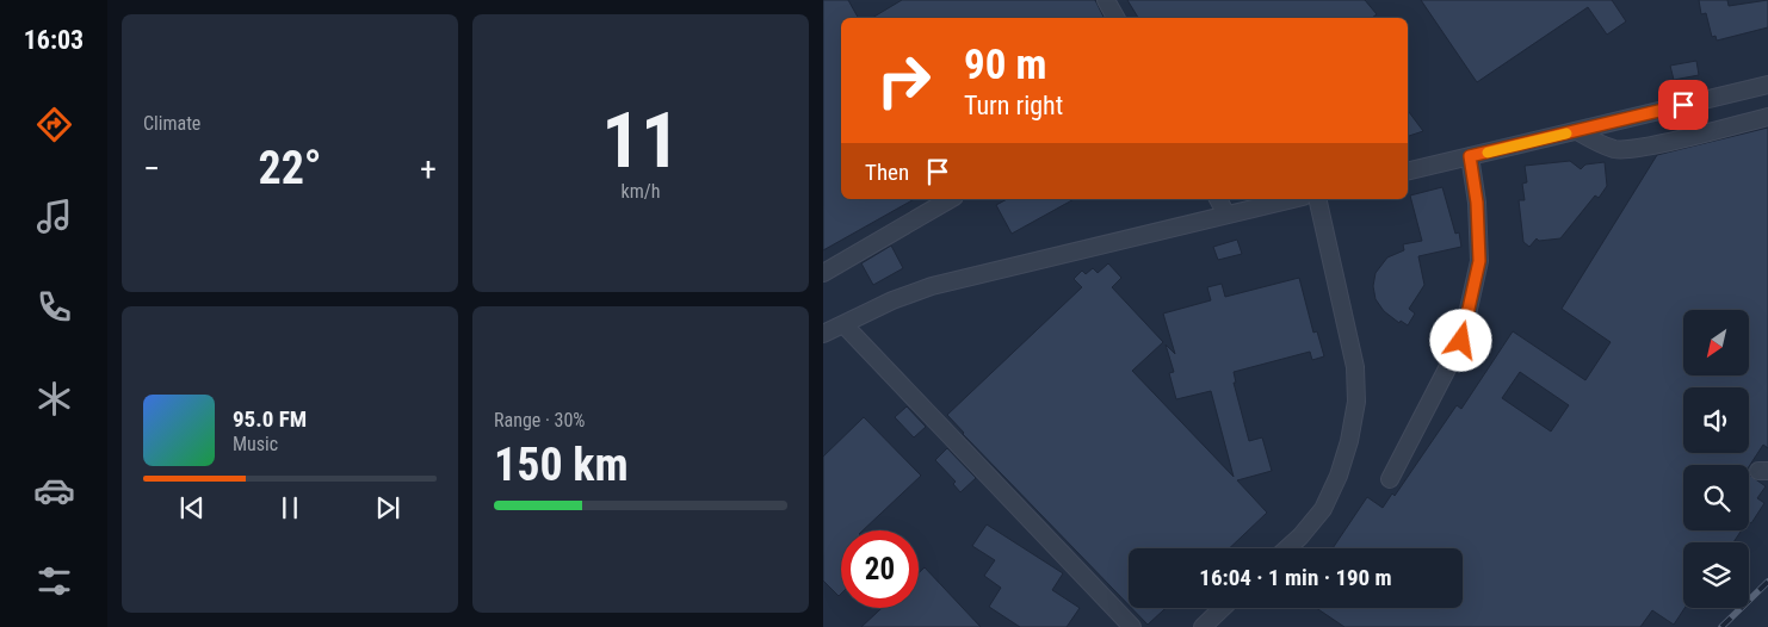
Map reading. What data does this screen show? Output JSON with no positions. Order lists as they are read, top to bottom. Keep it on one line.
{"north":"bottom left","page":{"tabs":"16:03","tile":["Climate",["11","km/h"],["Range · 30%","150 km"]],"turn":["90 m","Turn right"],"then":"Then","heat":["−","22°","+"],"song":["95.0 FM","Music"],"limit":"20","trip":"16:04 · 1 min · 190 m"}}
